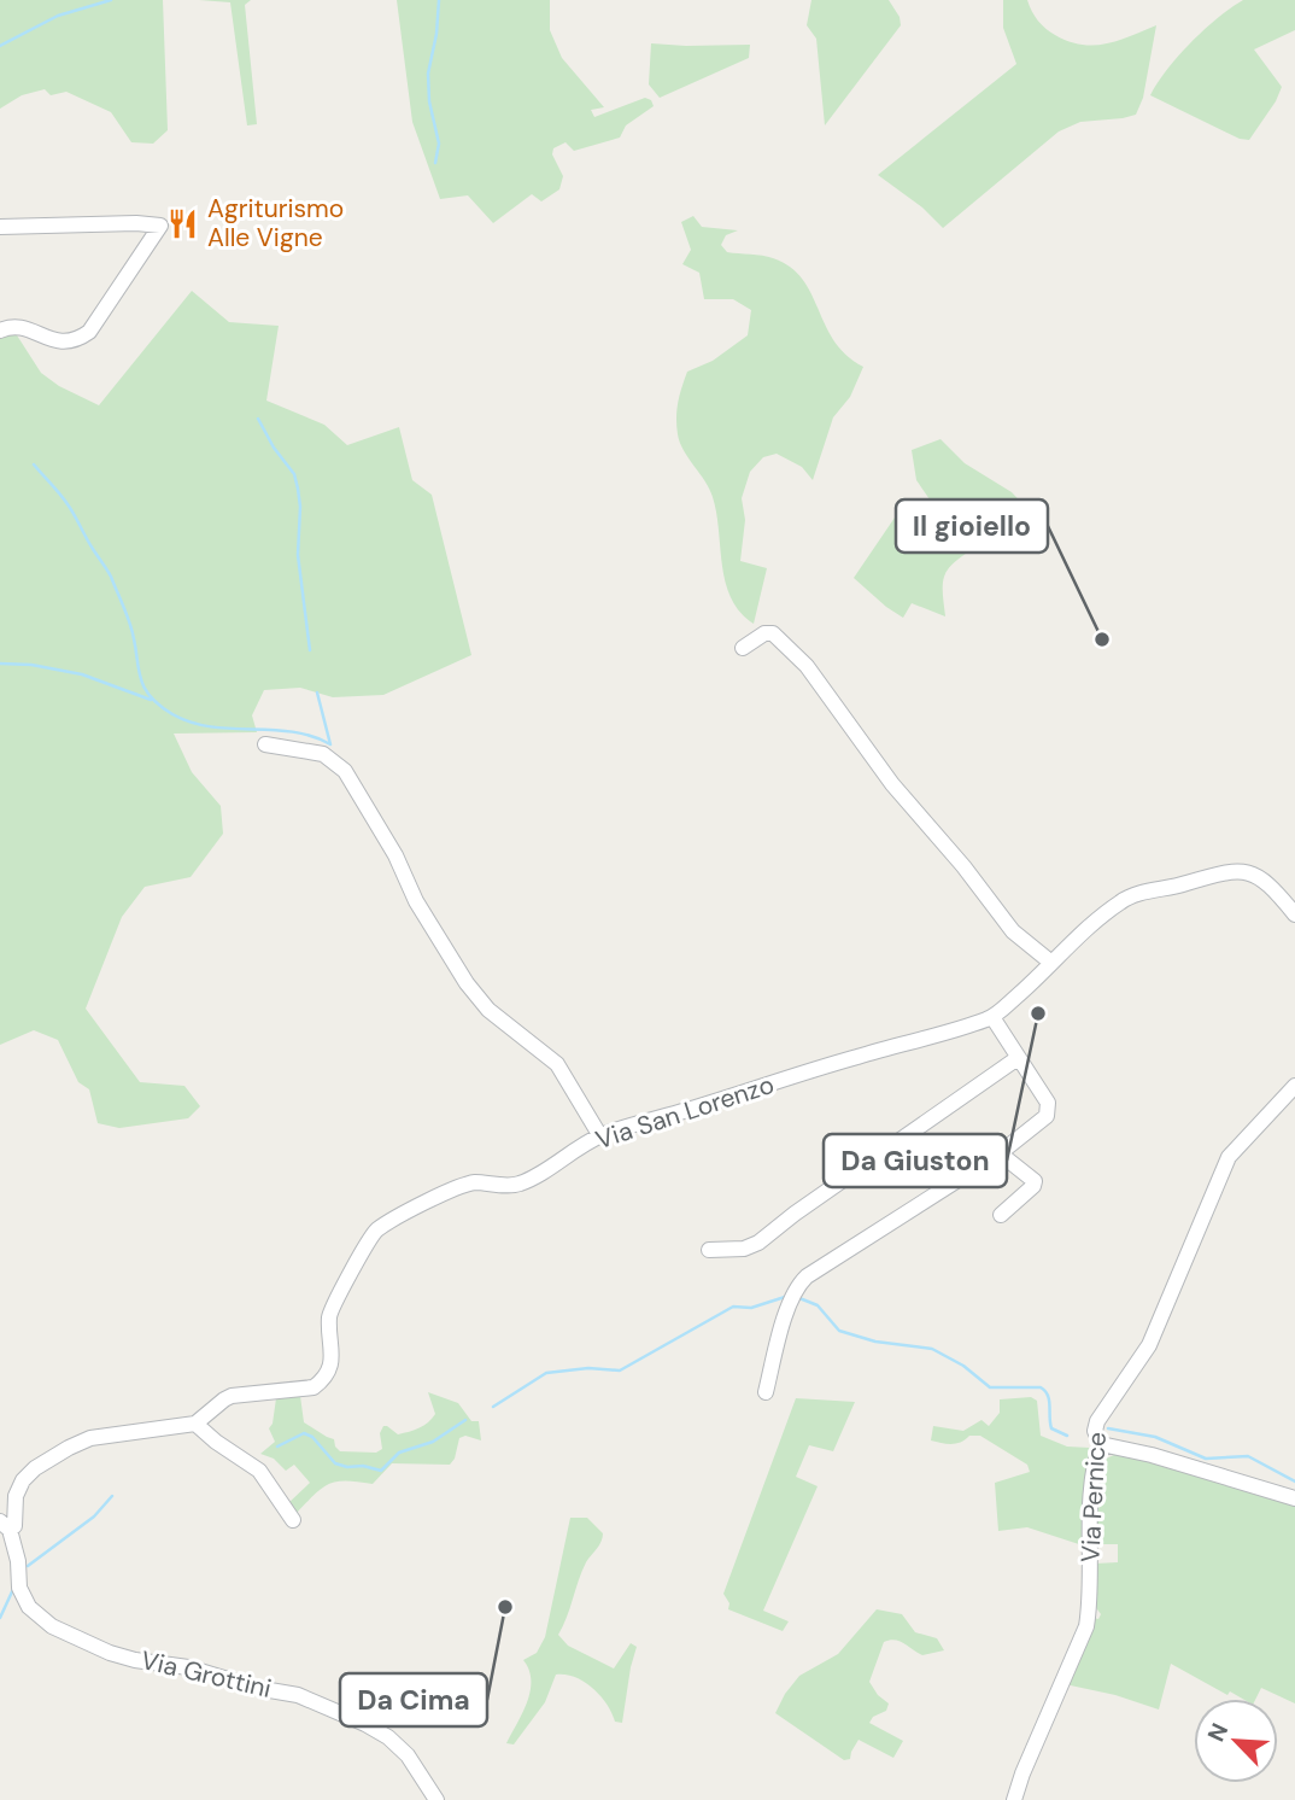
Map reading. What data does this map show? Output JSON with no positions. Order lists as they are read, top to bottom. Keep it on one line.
{"streets":{"street":["Via San Lorenzo","Via Pernice","Via Grottini"]},"crossings":[["Via San Lorenzo","Via Grottini"]],"places":{"restaurant":["Agriturismo Alle Vigne"],"other":["Il gioiello","Da Giuston","Da Cima"]},"north":"top left"}
